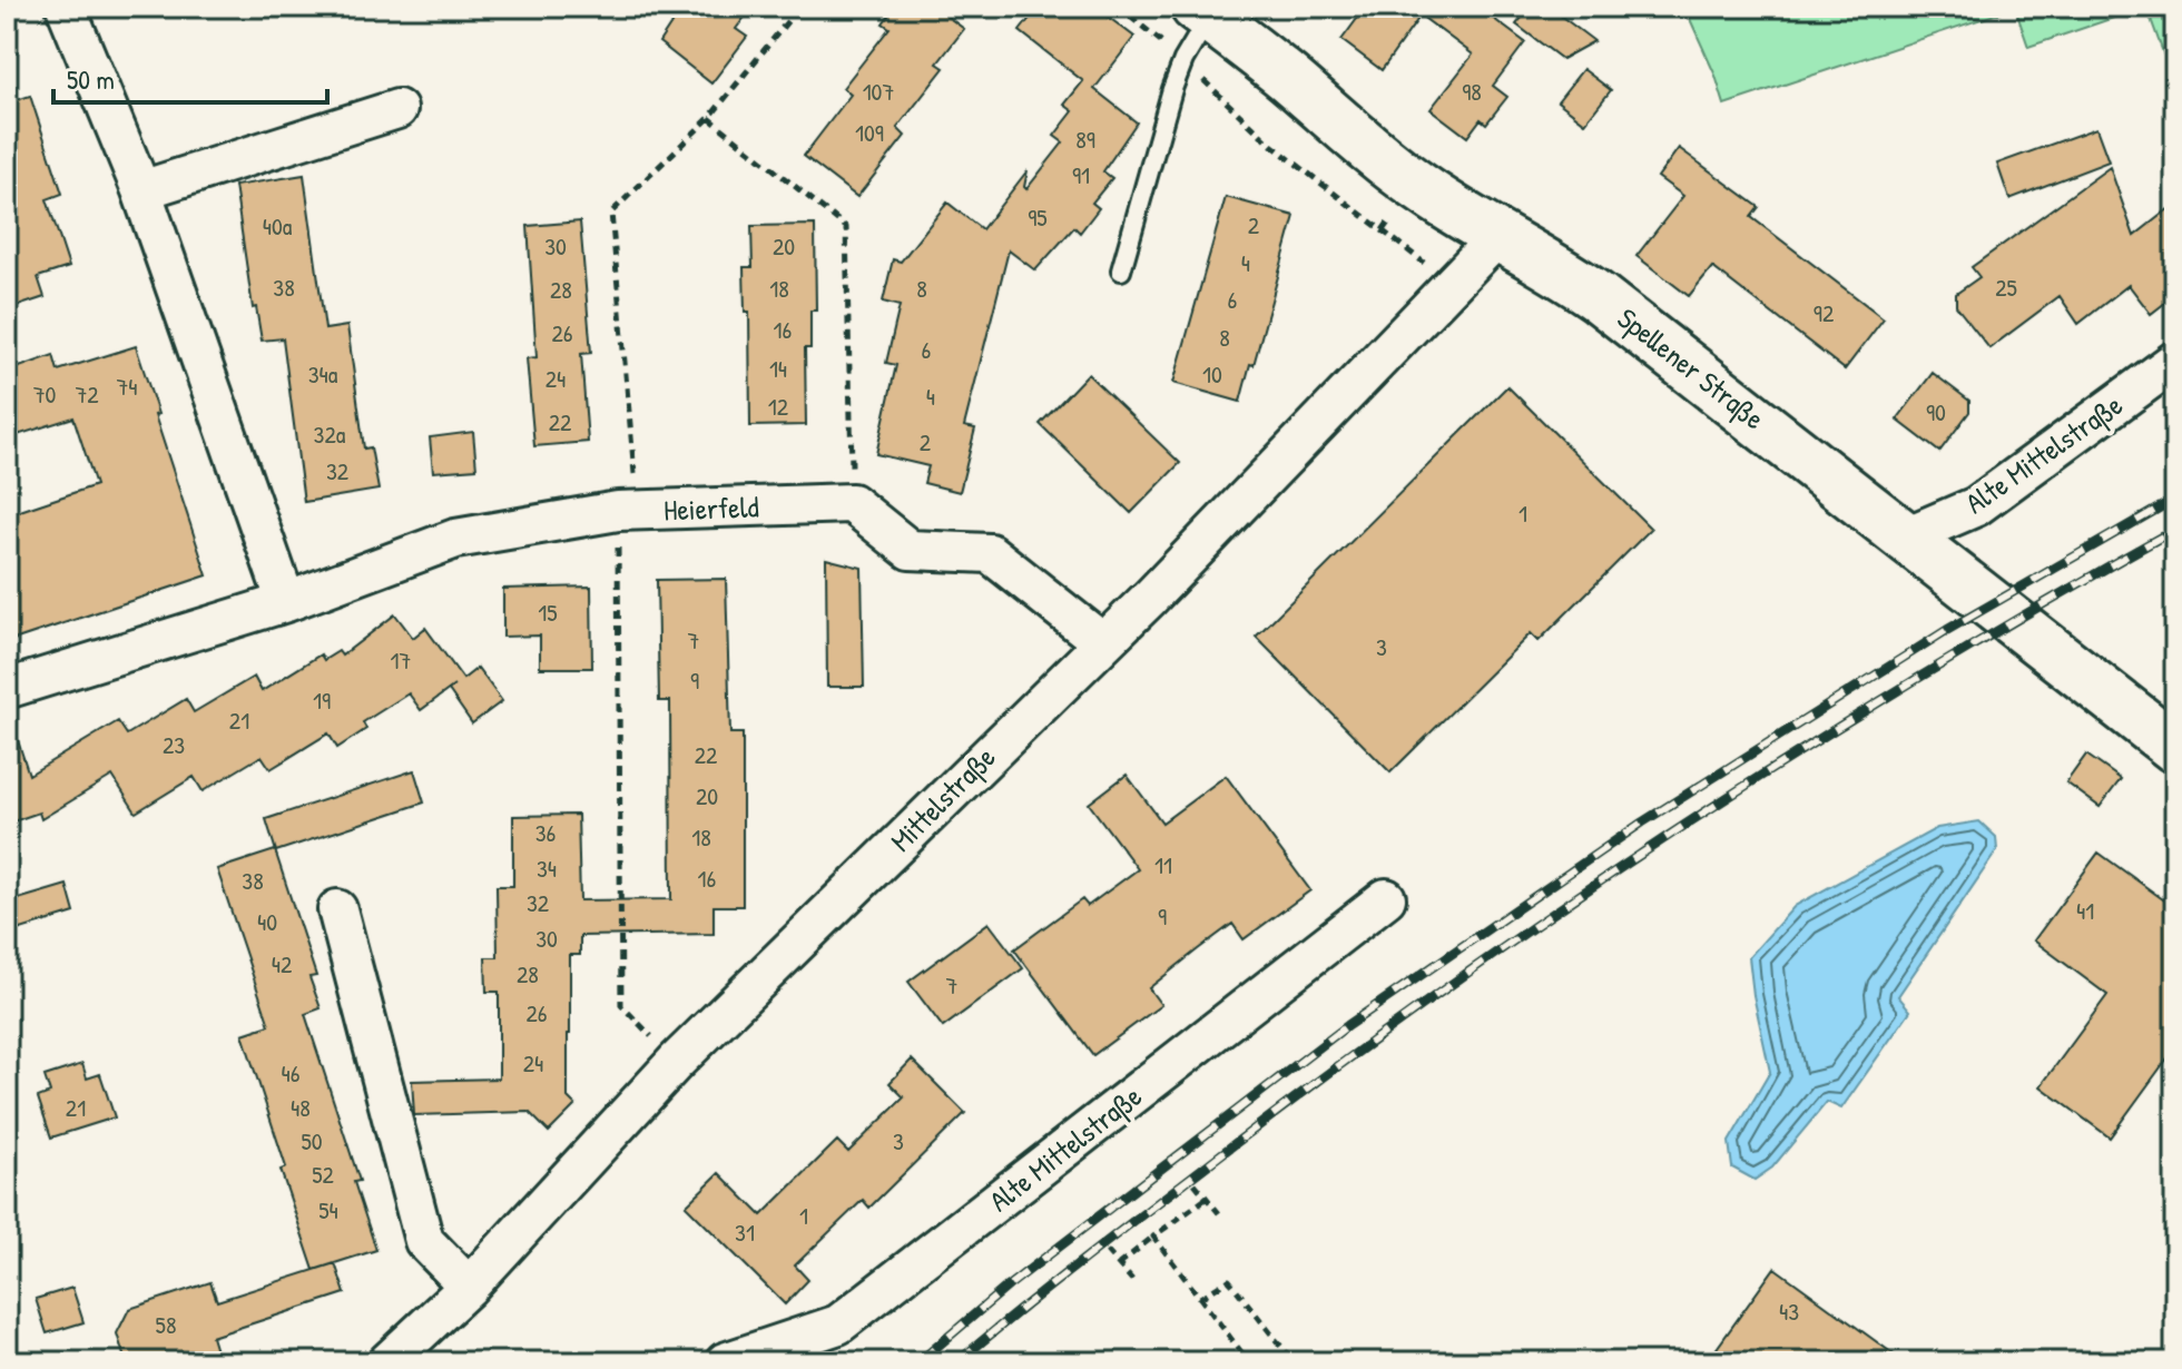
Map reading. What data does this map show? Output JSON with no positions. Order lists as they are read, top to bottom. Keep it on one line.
{"streets":{"street":["Spellener Straße","Alte Mittelstraße","Heierfeld","Mittelstraße"]},"crossings":[["Spellener Straße","Alte Mittelstraße"],["Spellener Straße","Mittelstraße"]],"house_numbers":["107","98","109","89","91","95","2","40a","30","20","4","38","25","18","8","28","6","92","16","26","8","6","14","34a","10","24","74","70","72","4","12","90","22","32a","2","32","1","15","7","3","17","9","19","21","23","22","20","36","18","11","34","16","38","32","41","9","40","30","42","28","7","26","24","46","21","48","50","3","52","54","1","31","43","58"],"scale_bar":"50 m"}
